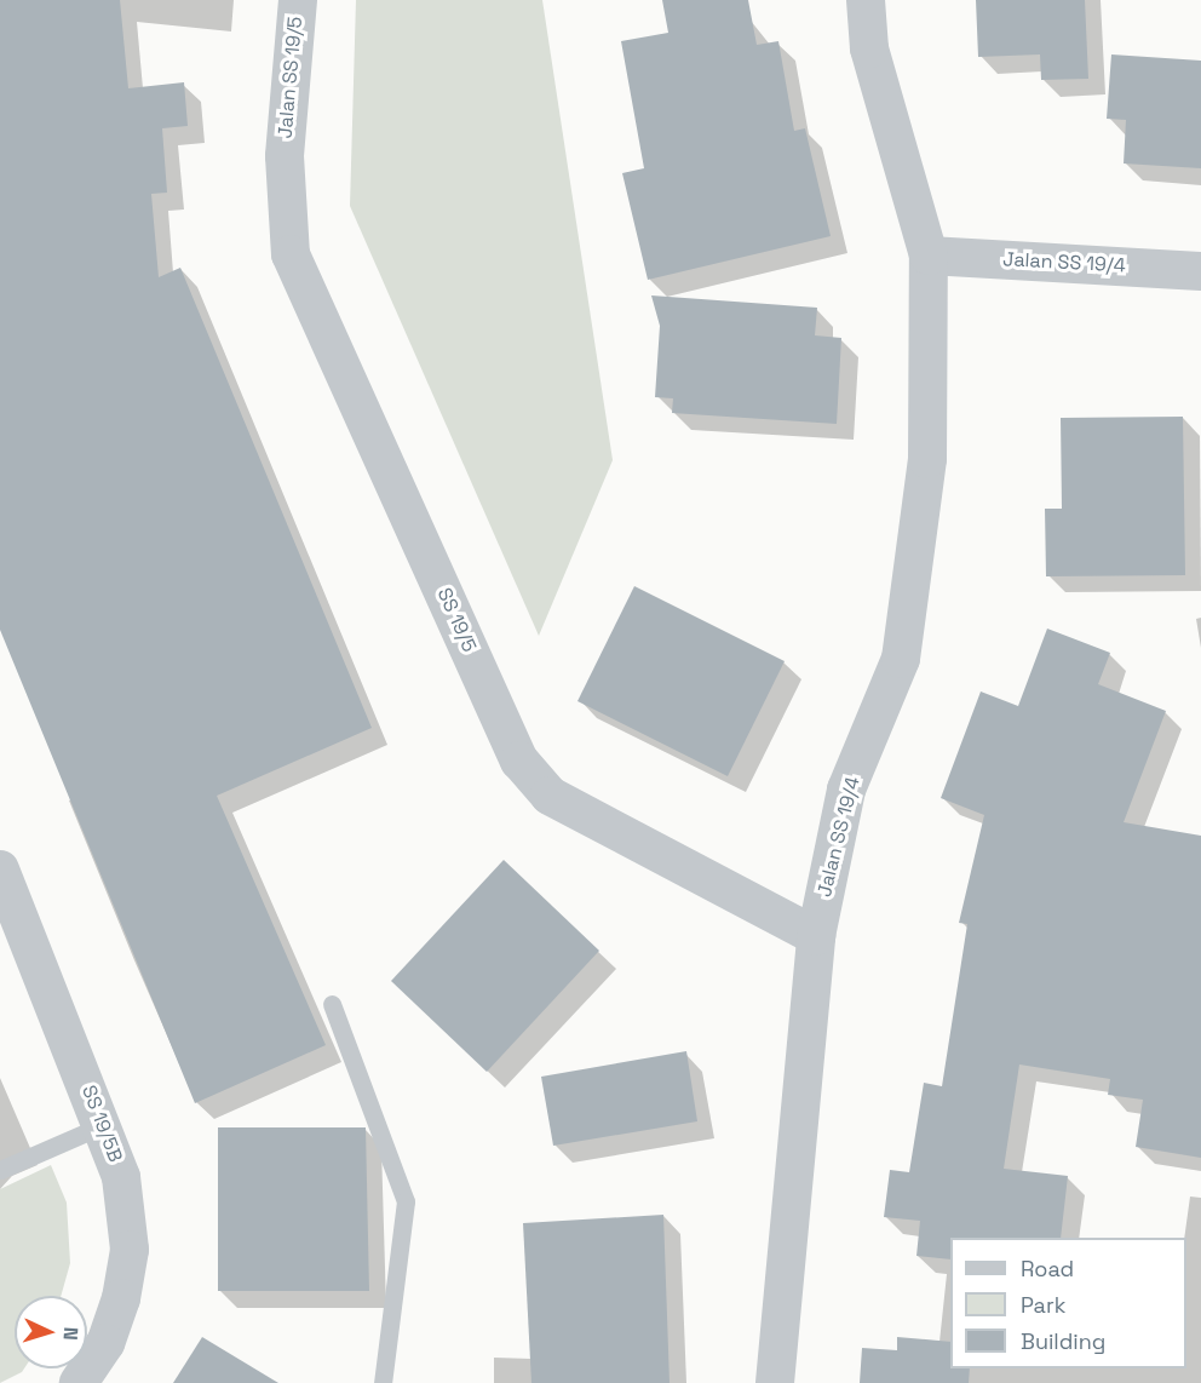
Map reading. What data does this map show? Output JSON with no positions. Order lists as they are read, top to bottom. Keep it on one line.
{"streets":{"street":["Jalan SS 19/5","Jalan SS 19/4","SS 19/5","SS 19/5B"]},"crossings":[["Jalan SS 19/5","SS 19/5"],["Jalan SS 19/4","SS 19/5"]],"legend":["Road","Park","Building"],"north":"right"}
